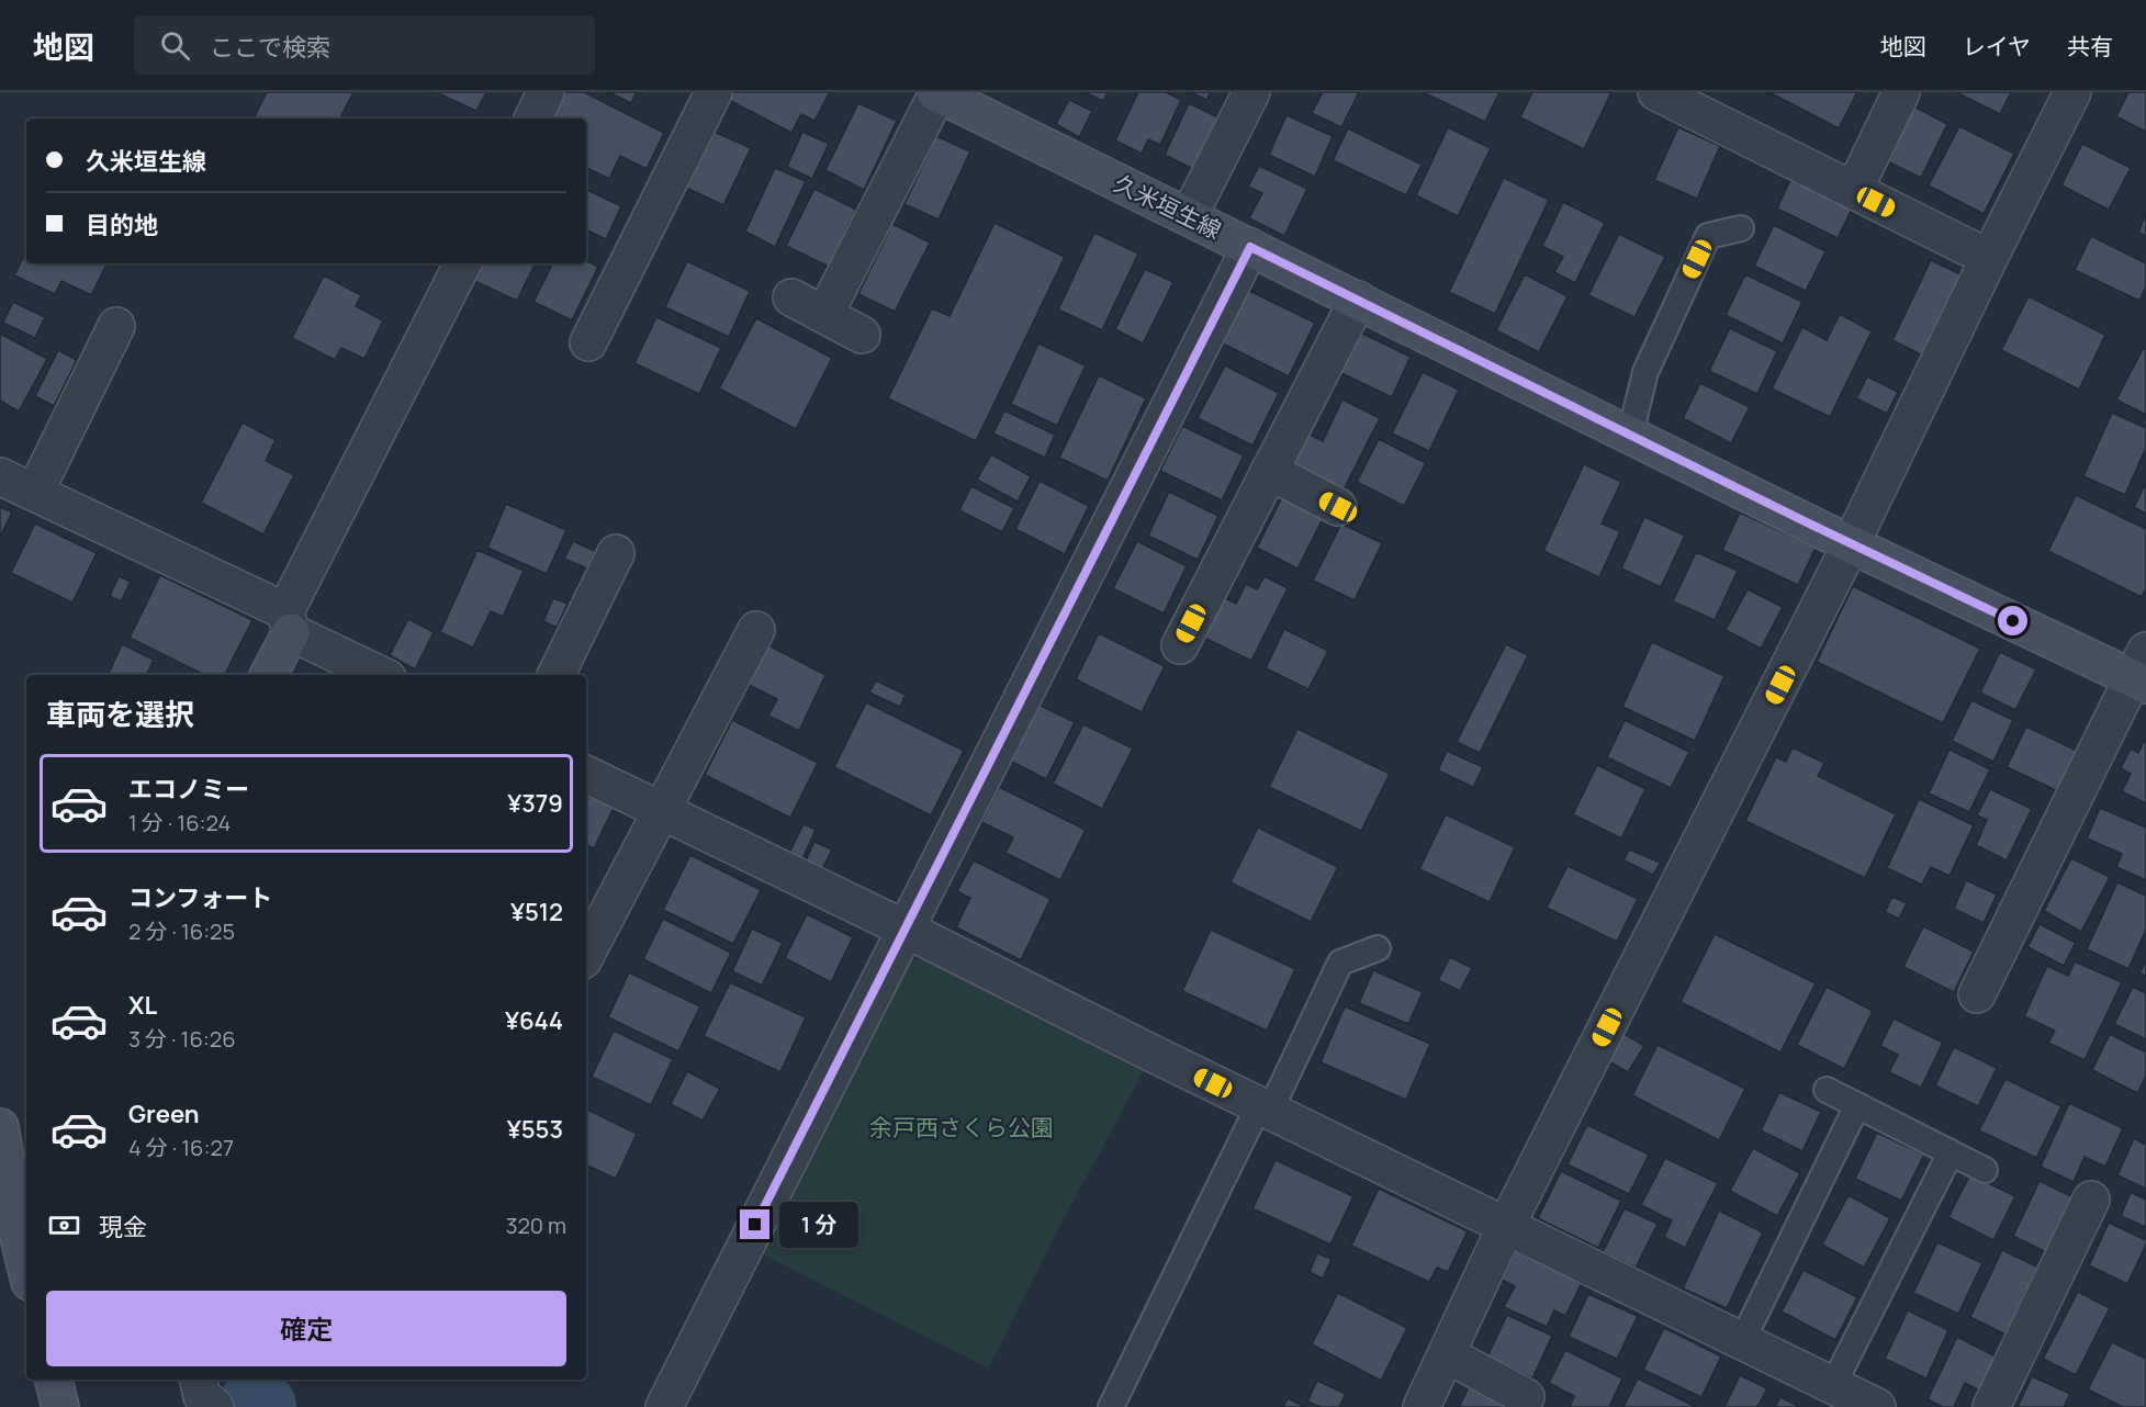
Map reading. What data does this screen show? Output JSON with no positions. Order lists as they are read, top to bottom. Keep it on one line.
{"streets":{"main road":["久米垣生線"]},"parks":["余戸西さくら公園"],"page":{"header":"地図","search":"ここで検索","nav":["地図","レイヤ","共有"],"banner":["久米垣生線","目的地"],"heading":"車両を選択","list":[{"name":"エコノミー","note":"1 分 · 16:24","value":"¥379"},{"name":"コンフォート","note":"2 分 · 16:25","value":"¥512"},{"name":"XL","note":"3 分 · 16:26","value":"¥644"},{"name":"Green","note":"4 分 · 16:27","value":"¥553"}],"pay":["現金","320 m"],"bubble":"1 分","buttons":"確定"}}
